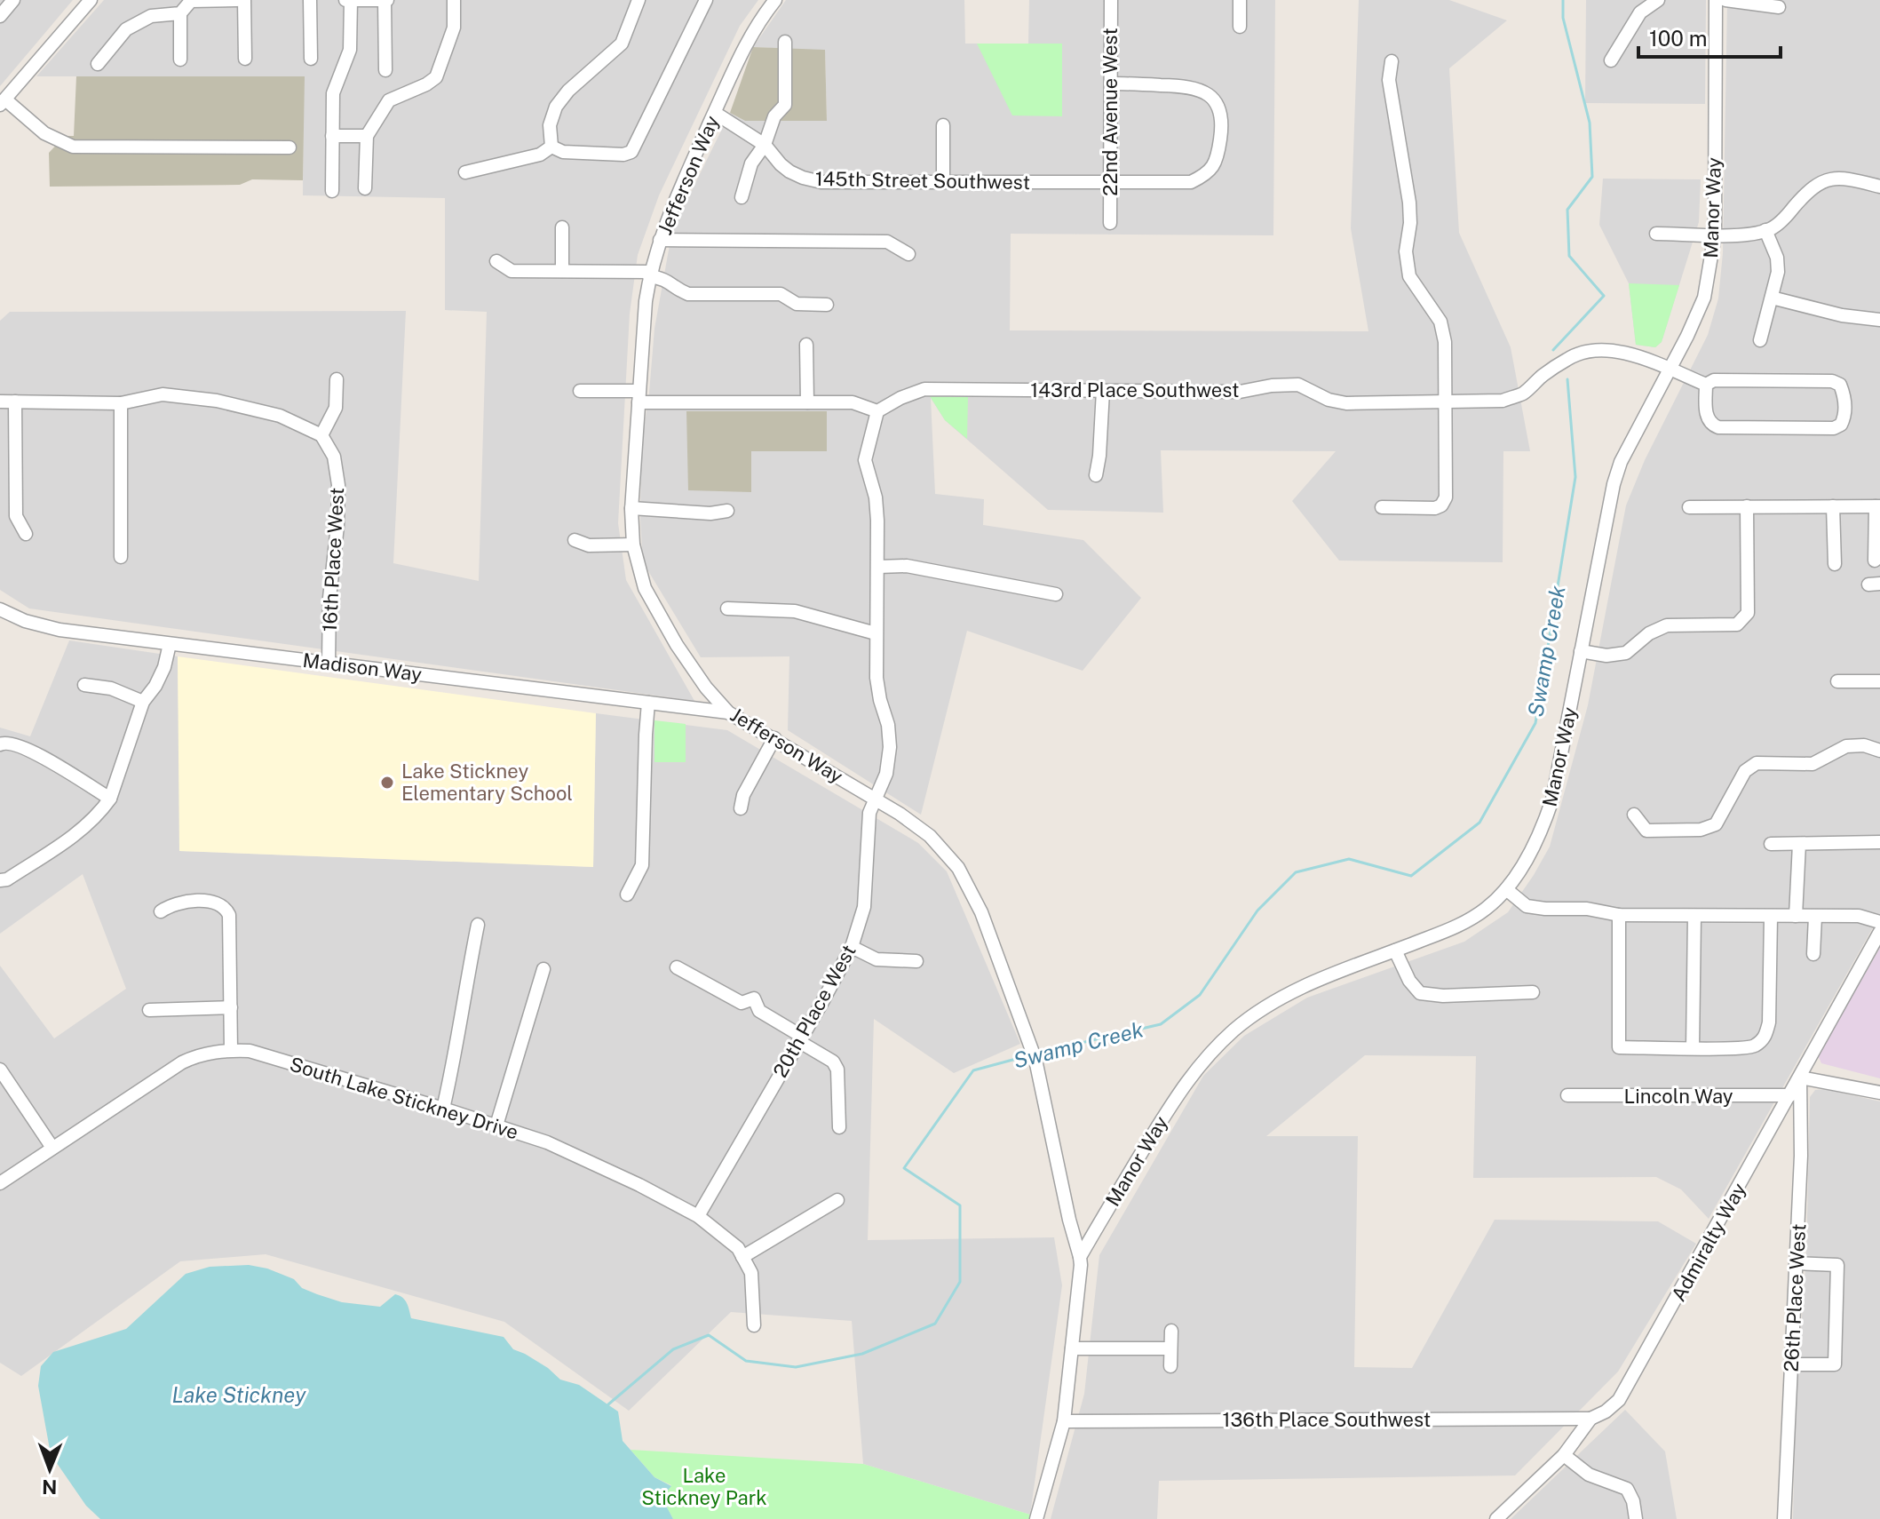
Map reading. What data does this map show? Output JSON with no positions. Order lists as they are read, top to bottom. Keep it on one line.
{"streets":{"street":["22nd Avenue West","Jefferson Way","145th Street Southwest","Manor Way","143rd Place Southwest","16th Place West","Madison Way","20th Place West","Lincoln Way","South Lake Stickney Drive","Admiralty Way","26th Place West","136th Place Southwest"]},"crossings":[["22nd Avenue West","145th Street Southwest"],["Jefferson Way","145th Street Southwest"],["Jefferson Way","Manor Way"],["Jefferson Way","Madison Way"],["Jefferson Way","20th Place West"],["Manor Way","143rd Place Southwest"],["Manor Way","136th Place Southwest"],["143rd Place Southwest","20th Place West"],["16th Place West","Madison Way"],["20th Place West","South Lake Stickney Drive"],["Lincoln Way","Admiralty Way"],["Admiralty Way","26th Place West"],["Admiralty Way","136th Place Southwest"]],"water":["Swamp Creek","Lake Stickney"],"parks":["Lake Stickney Park"],"places":["Lake Stickney Elementary School"],"scale_bar":"100 m","north":"bottom"}
